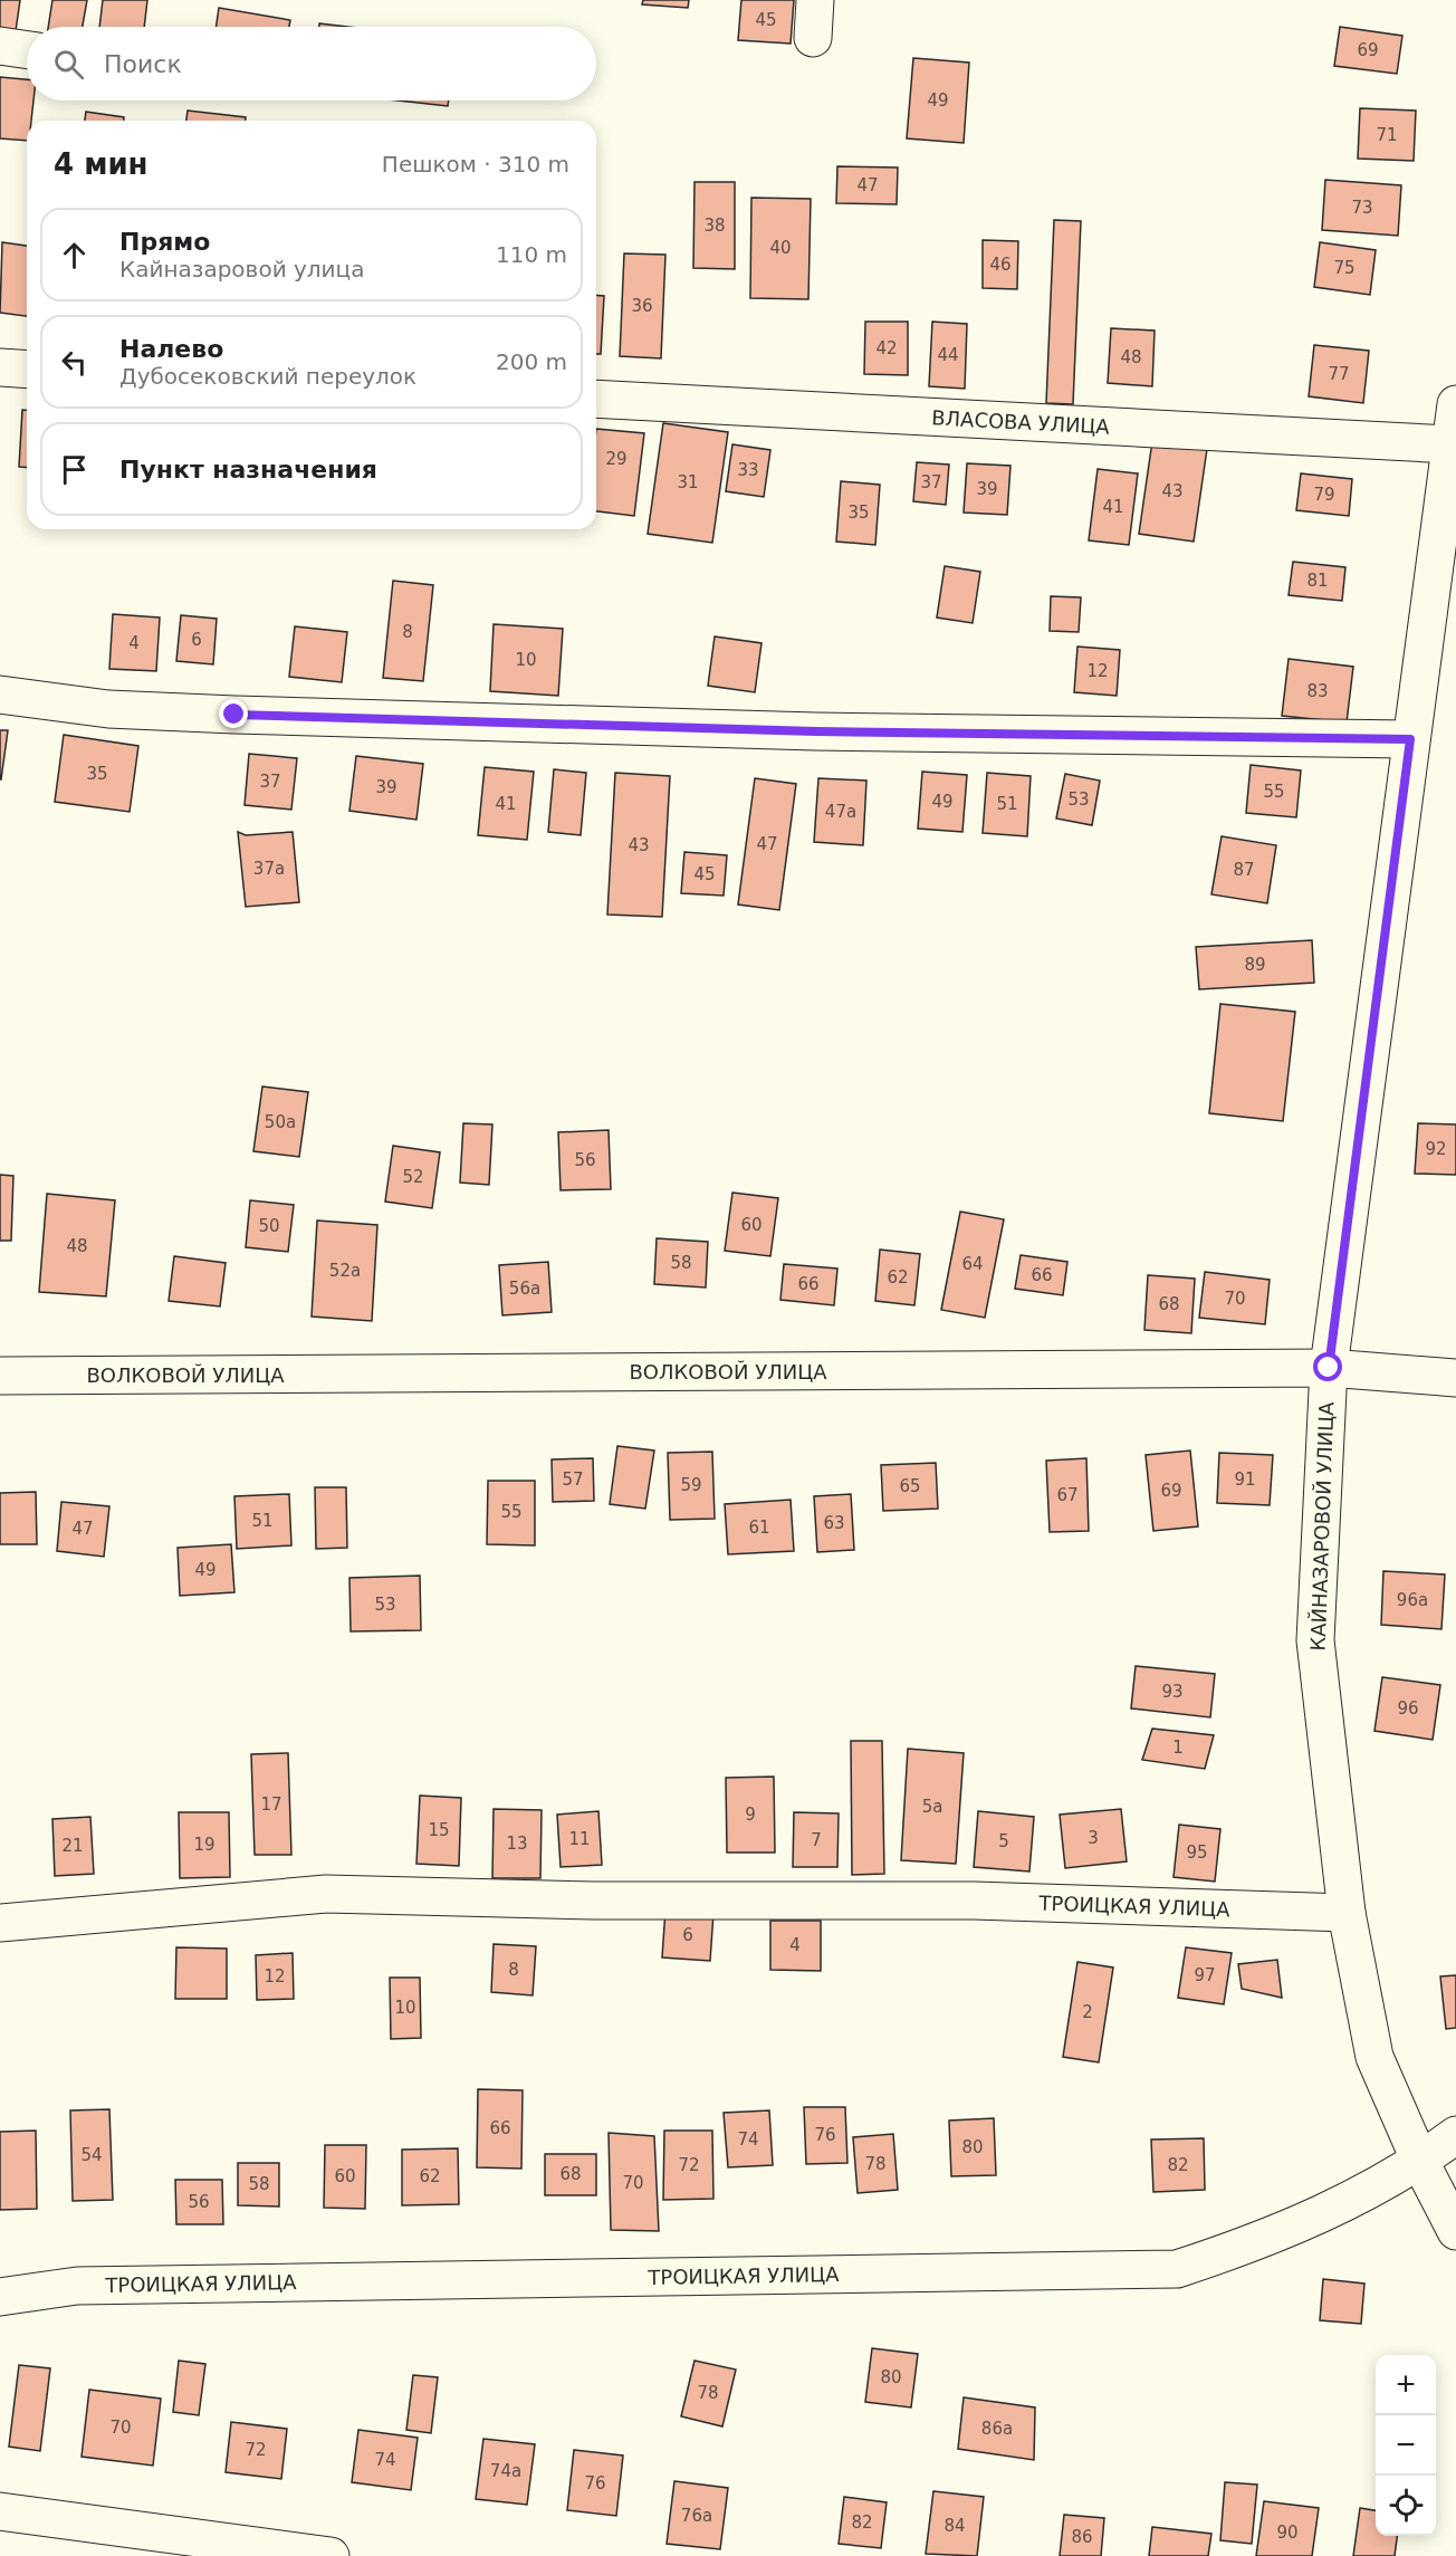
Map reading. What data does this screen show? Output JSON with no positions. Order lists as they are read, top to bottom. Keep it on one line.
{"streets":{"street":["ВЛАСОВА УЛИЦА","ВОЛКОВОЙ УЛИЦА","КАЙНАЗАРОВОЙ УЛИЦА","ТРОИЦКАЯ УЛИЦА"]},"crossings":[["ВЛАСОВА УЛИЦА","КАЙНАЗАРОВОЙ УЛИЦА"],["ВОЛКОВОЙ УЛИЦА","КАЙНАЗАРОВОЙ УЛИЦА"],["КАЙНАЗАРОВОЙ УЛИЦА","ТРОИЦКАЯ УЛИЦА"]],"house_numbers":["45","69","49","71","47","73","38","40","46","75","36","42","44","48","77","29","33","31","37","39","43","79","41","35","81","8","6","4","10","12","83","35","37","39","55","53","49","41","51","47а","47","43","37а","87","45","89","50а","92","56","52","60","50","48","58","64","52а","66","62","66","56а","70","68","57","91","59","65","69","67","55","51","63","61","47","49","96а","53","93","96","1","17","5а","9","15","3","11","7","5","13","19","21","95","6","4","8","97","12","10","2","66","76","74","80","54","78","72","82","68","60","62","70","58","56","80","78","70","86а","72","74","74а","76","76а","82","84","90","86"],"page":{"search":"Поиск","heading":["4 мин","Пешком · 310 m"],"list":[["Прямо","Кайназаровой улица","110 m"],["Налево","Дубосековский переулок","200 m"],"Пункт назначения"],"map_buttons":["+","−"]}}
